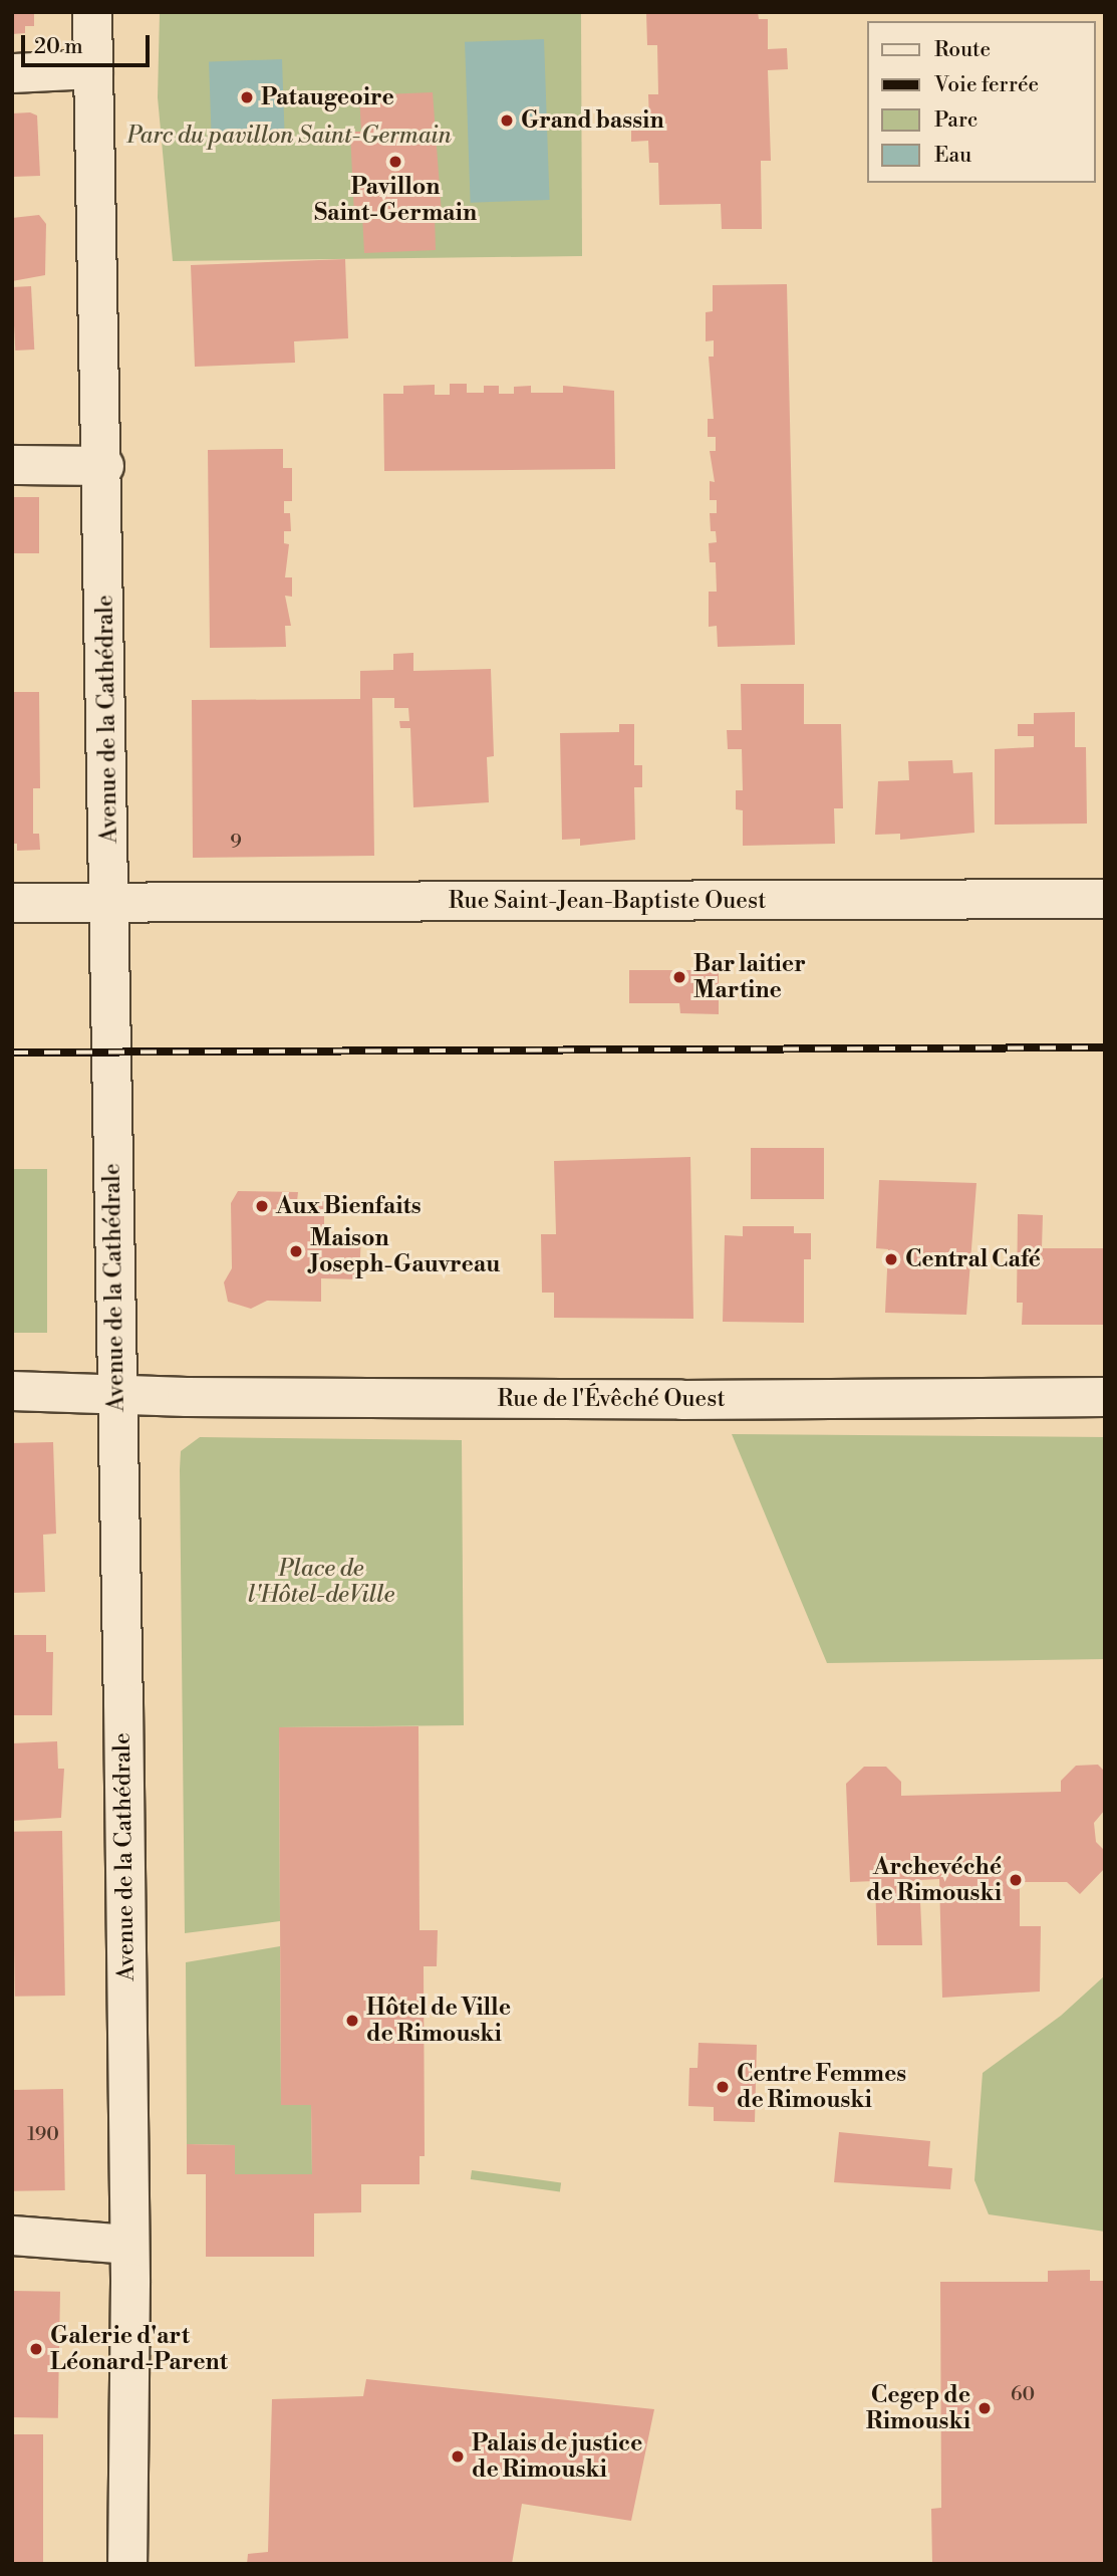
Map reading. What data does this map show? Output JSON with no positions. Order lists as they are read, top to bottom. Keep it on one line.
{"streets":{"street":["Avenue de la Cathédrale","Rue Saint-Jean-Baptiste Ouest","Rue de l'Évêché Ouest"]},"crossings":[["Avenue de la Cathédrale","Rue Saint-Jean-Baptiste Ouest"],["Avenue de la Cathédrale","Rue de l'Évêché Ouest"]],"parks":["Parc du pavillon Saint-Germain","Place de l'Hôtel-deVille"],"places":["Pataugeoire","Grand bassin","Pavillon Saint-Germain","Bar laitier Martine","Aux Bienfaits","Maison Joseph-Gauvreau","Central Café","Archevéché de Rimouski","Hôtel de Ville de Rimouski","Centre Femmes de Rimouski","Galerie d'art Léonard-Parent","Cegep de Rimouski","Palais de justice de Rimouski"],"house_numbers":["9","190","60"],"legend":["Route","Voie ferrée","Parc","Eau"],"scale_bar":"20 m"}
